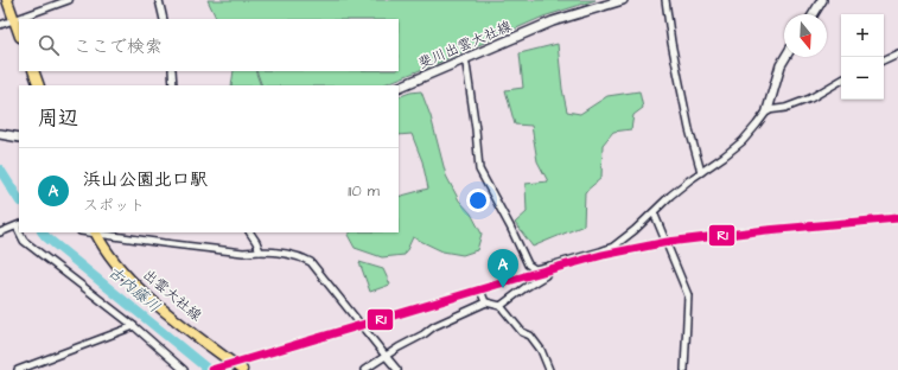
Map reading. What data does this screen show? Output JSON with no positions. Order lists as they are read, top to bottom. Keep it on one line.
{"streets":{"main road":["斐川出雲大社線","出雲大社線"]},"water":["古内藤川"],"lines":["transit line R1"],"north":"bottom","page":{"map_buttons":["+","−"],"search":"ここで検索","heading":"周辺","list":[{"mark":"A","name":"浜山公園北口駅","note":"スポット","value":"110 m"}],"pins":"A"}}
